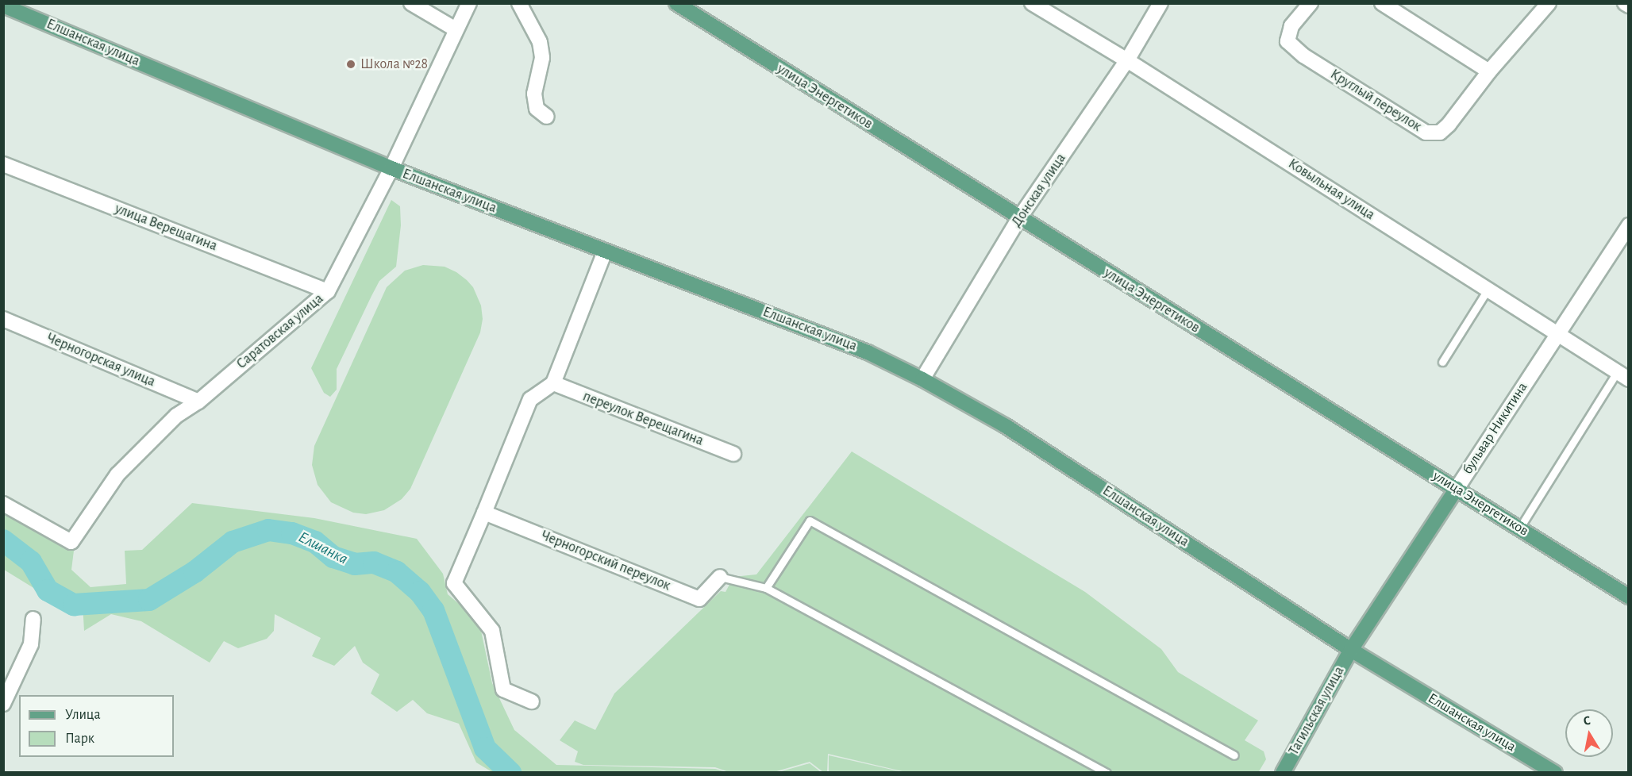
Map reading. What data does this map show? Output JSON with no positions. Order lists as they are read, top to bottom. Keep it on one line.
{"streets":{"main road":["Елшанская улица","улица Энергетиков","бульвар Никитина","Тагильская улица"],"street":["Круглый переулок","Ковыльная улица","Донская улица","улица Верещагина","Саратовская улица","Черногорская улица","переулок Верещагина","Черногорский переулок"]},"crossings":[["Елшанская улица","Донская улица"],["Елшанская улица","Саратовская улица"],["Елшанская улица","бульвар Никитина"],["Елшанская улица","Тагильская улица"],["улица Энергетиков","Донская улица"],["улица Энергетиков","бульвар Никитина"],["Ковыльная улица","Донская улица"],["Ковыльная улица","бульвар Никитина"],["улица Верещагина","Саратовская улица"],["Саратовская улица","Черногорская улица"],["бульвар Никитина","Тагильская улица"]],"water":["Елшанка"],"places":["Школа №28"],"legend":["Улица","Парк"],"north":"top"}
